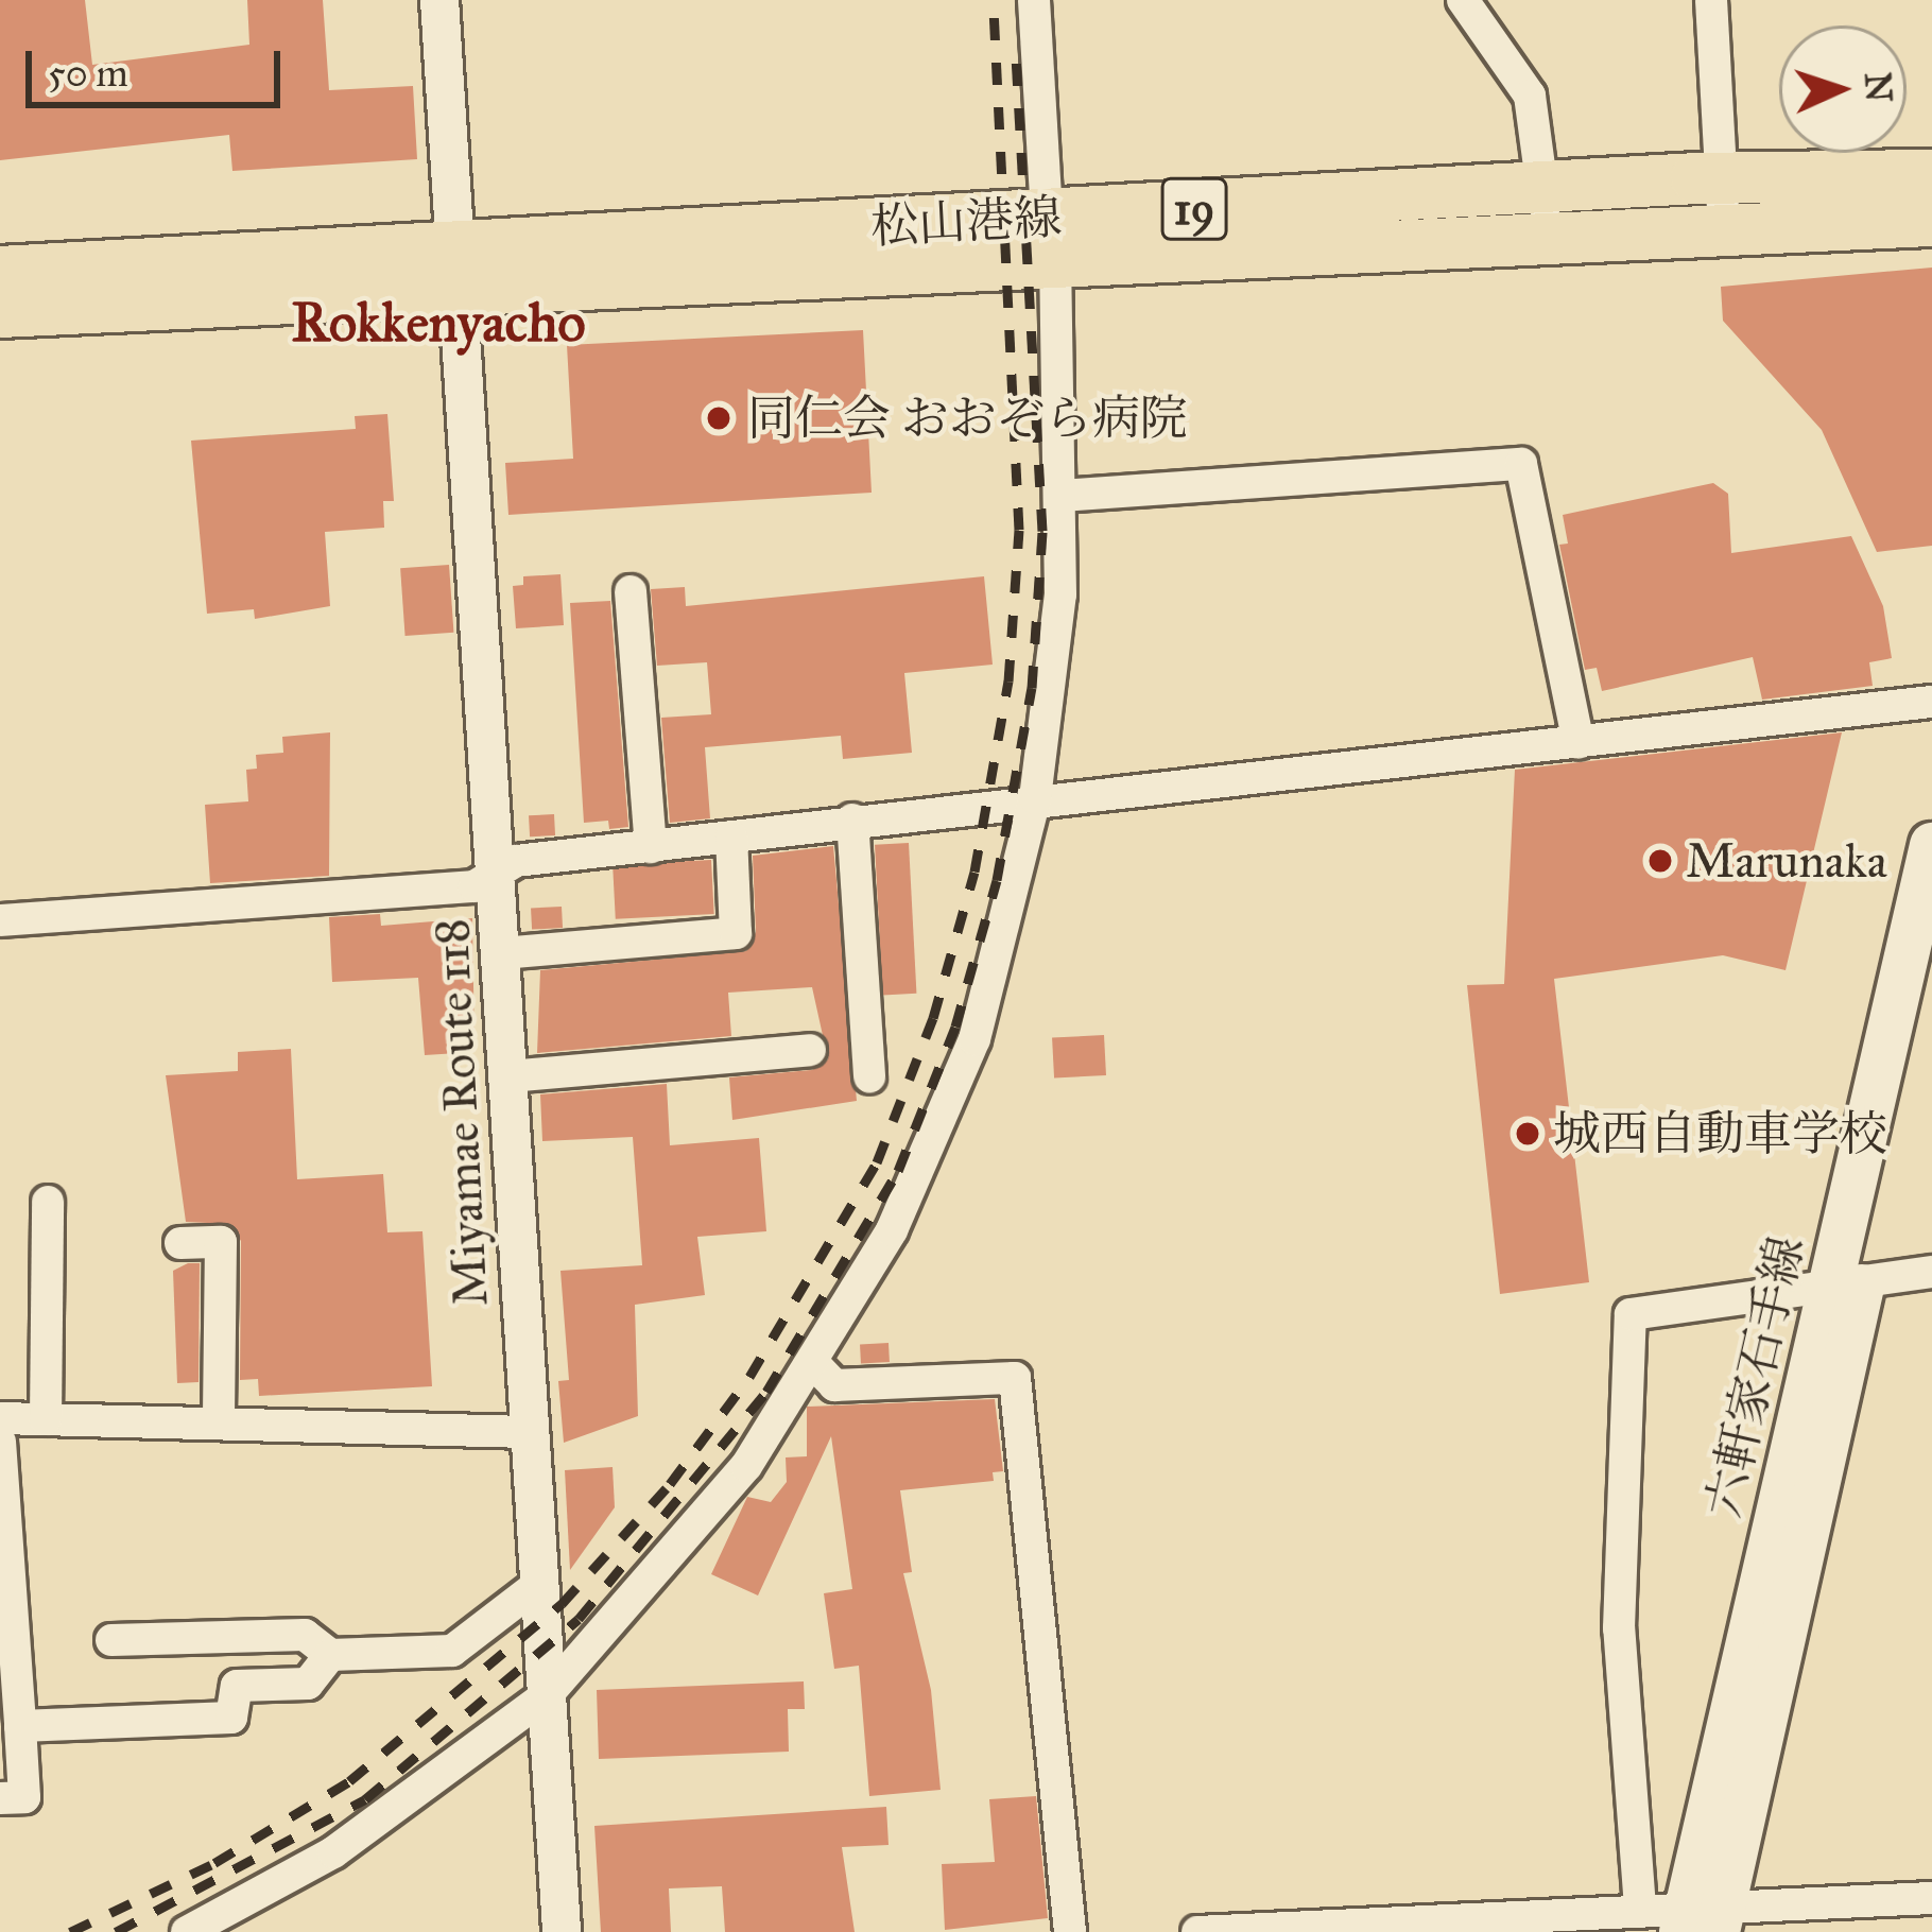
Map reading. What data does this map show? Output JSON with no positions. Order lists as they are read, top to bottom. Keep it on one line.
{"streets":{"main road":["19","松山港線","六軒家石手線"],"street":["Miyamae Route 118"]},"crossings":[["松山港線","Miyamae Route 118"]],"districts":["Rokkenyacho"],"places":["同仁会 おおぞら病院","Marunaka","城西自動車学校"],"scale_bar":"50 m","north":"right"}
